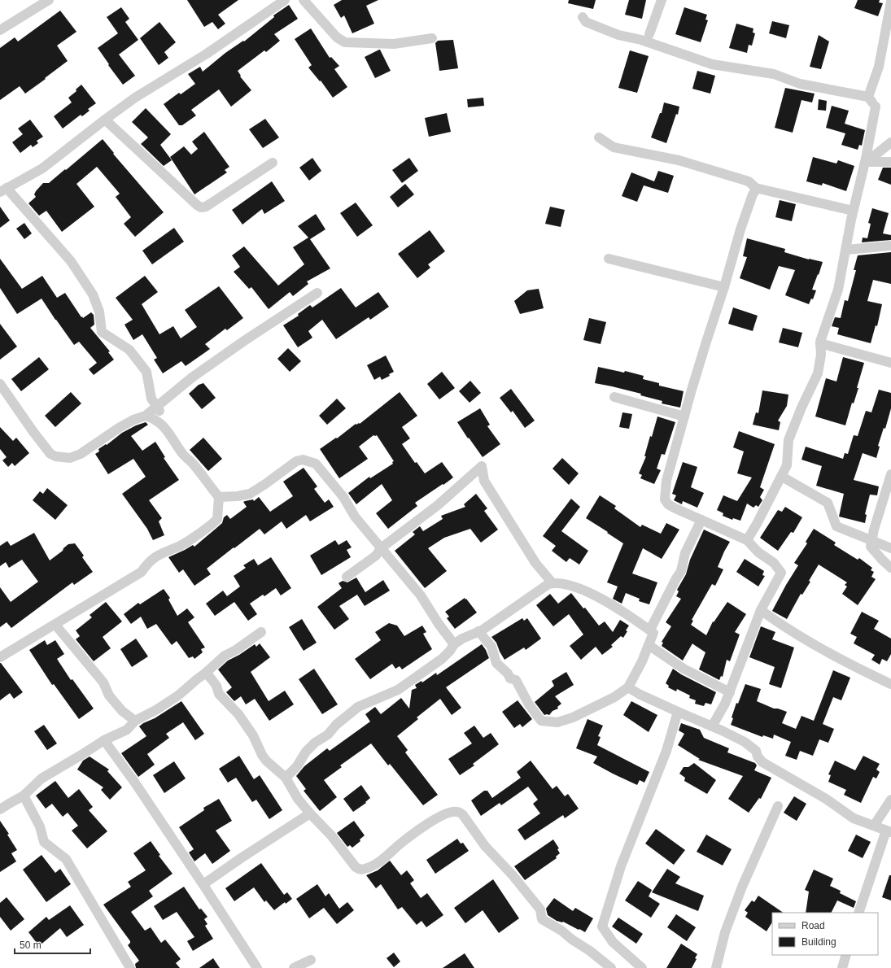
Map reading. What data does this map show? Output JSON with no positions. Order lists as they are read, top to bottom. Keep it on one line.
{"legend":["Road","Building"],"scale_bar":"50 m"}
